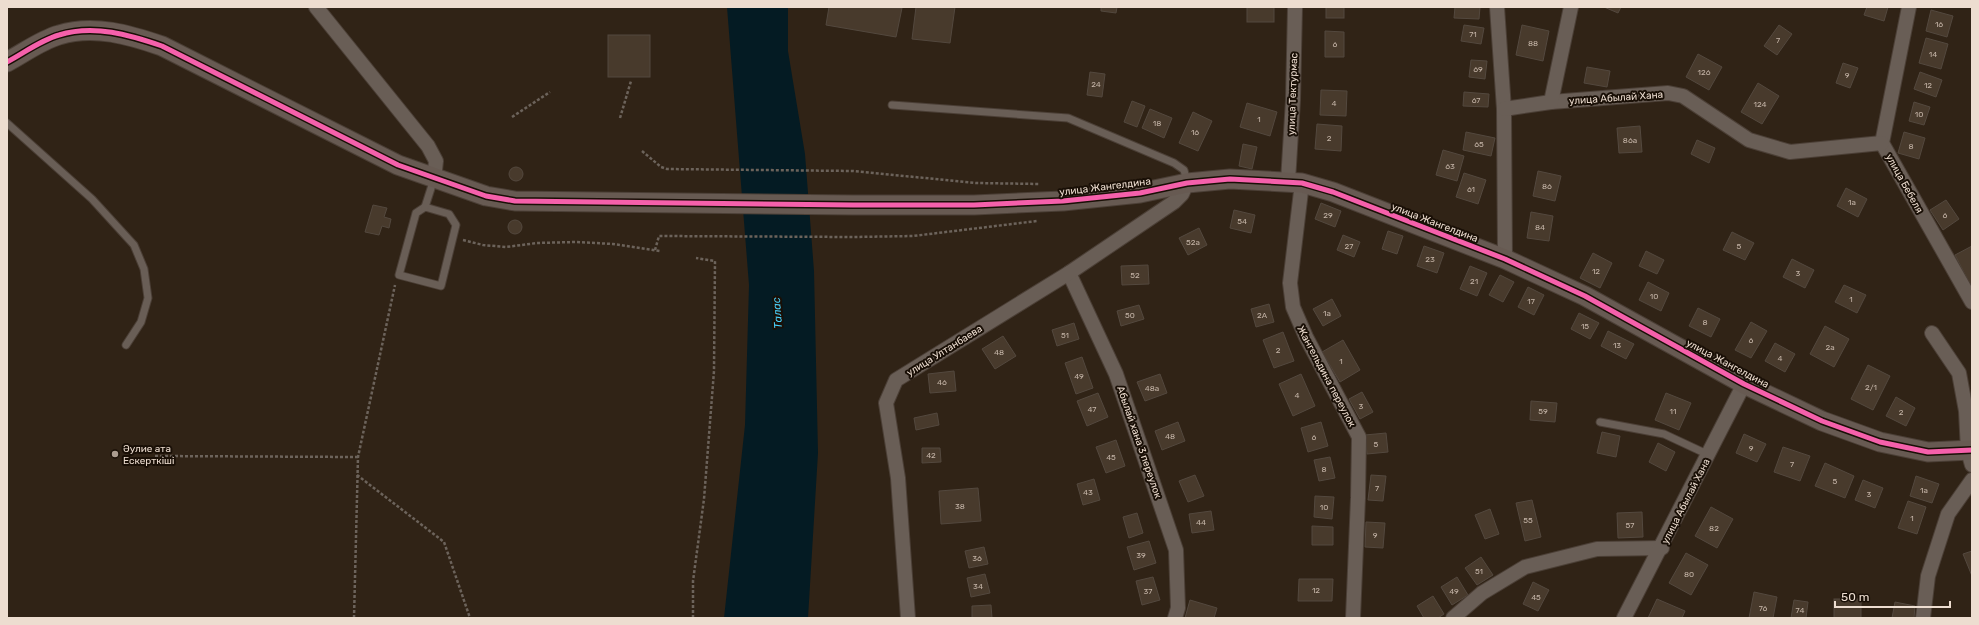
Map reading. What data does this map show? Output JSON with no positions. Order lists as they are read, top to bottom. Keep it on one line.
{"streets":{"street":["улица Тектурмас","улица Абылай Хана","улица Бебеля","улица Жангелдина","улица Ултанбаева","Жангельдина переулок","Абылай хана 3 переулок"]},"crossings":[["улица Тектурмас","улица Жангелдина"],["улица Тектурмас","Жангельдина переулок"],["улица Абылай Хана","улица Бебеля"],["улица Абылай Хана","улица Жангелдина"],["улица Жангелдина","улица Ултанбаева"],["улица Жангелдина","Жангельдина переулок"],["улица Ултанбаева","Абылай хана 3 переулок"]],"water":["Талас"],"places":["Әулие ата Ескерткіші"],"house_numbers":["16","71","7","88","6","14","69","126","9","24","12","67","4","124","10","1","18","16","2","86а","65","8","63","86","61","1а","29","6","54","84","52а","27","5","23","12","3","52","21","10","1","17","1a","50","2А","8","15","51","6","13","2a","2","48","4","1","49","46","2/1","48а","4","3","47","59","11","2","48","6","5","9","42","45","7","8","5","7","1а","43","3","38","10","1","55","44","57","82","9","39","36","51","80","34","12","37","49","45","76","74"],"scale_bar":"50 m"}
